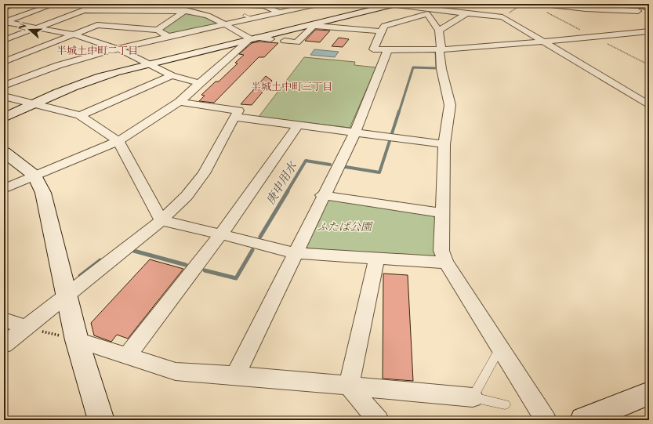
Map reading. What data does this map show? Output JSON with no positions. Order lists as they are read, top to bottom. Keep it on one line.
{"districts":["半城土中町二丁目","半城土中町三丁目"],"water":["庚申用水"],"parks":["ふたば公園"],"north":"left"}
